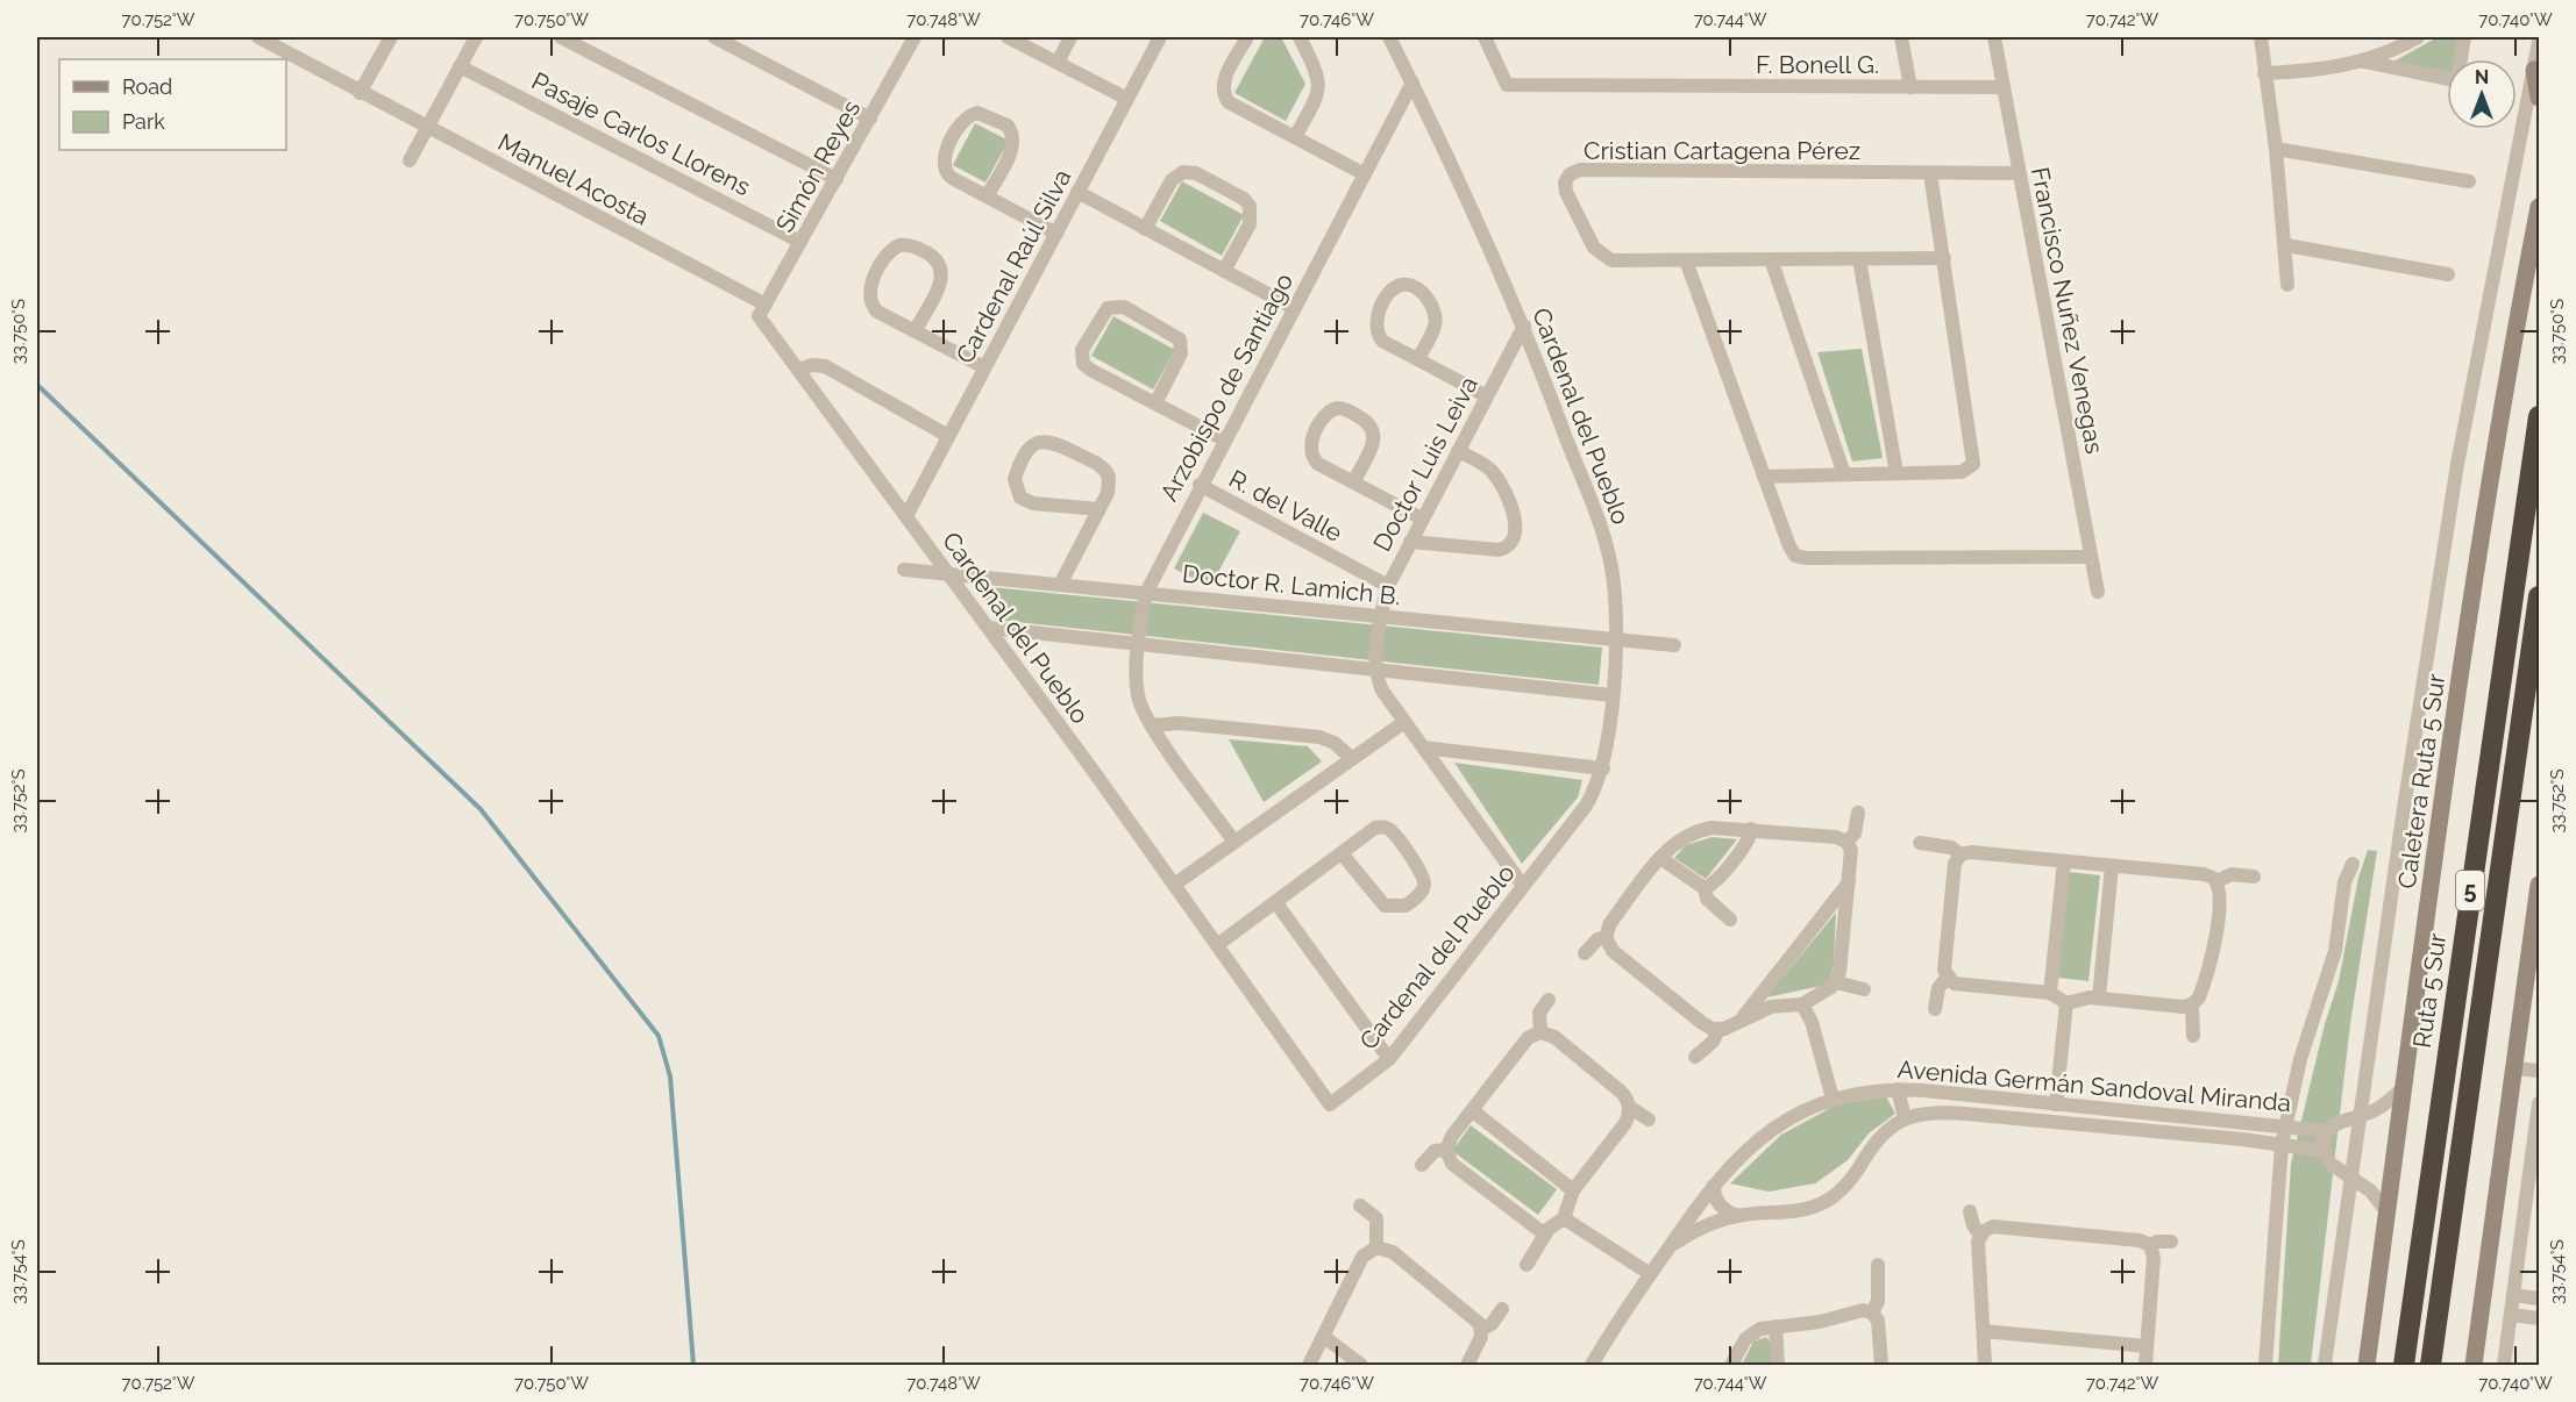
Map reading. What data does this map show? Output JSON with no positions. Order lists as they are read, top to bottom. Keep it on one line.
{"streets":{"highway":["5","Ruta 5 Sur"],"main road":["Caletera Ruta 5 Sur"],"street":["F. Bonell G.","Pasaje Carlos Llorens","Cristian Cartagena Pérez","Simón Reyes","Manuel Acosta","Cardenal Raúl Silva","Francisco Nuñez Venegas","Arzobispo de Santiago","Cardenal del Pueblo","Doctor Luis Leiva","R. del Valle","Doctor R. Lamich B.","Avenida Germán Sandoval Miranda"]},"crossings":[["F. Bonell G.","Francisco Nuñez Venegas"],["Pasaje Carlos Llorens","Simón Reyes"],["Cristian Cartagena Pérez","Francisco Nuñez Venegas"],["Simón Reyes","Manuel Acosta"],["Simón Reyes","Cardenal del Pueblo"],["Manuel Acosta","Cardenal del Pueblo"],["Cardenal Raúl Silva","Cardenal del Pueblo"],["Arzobispo de Santiago","Cardenal del Pueblo"],["Arzobispo de Santiago","R. del Valle"],["Arzobispo de Santiago","Doctor R. Lamich B."],["Cardenal del Pueblo","Doctor Luis Leiva"],["Cardenal del Pueblo","Doctor R. Lamich B."],["Doctor Luis Leiva","R. del Valle"],["Doctor Luis Leiva","Doctor R. Lamich B."]],"legend":["Road","Park"],"north":"top","coordinates":["70.752°W","70.750°W","70.748°W","70.746°W","70.744°W","70.742°W","70.740°W","33.750°S","33.752°S","33.754°S"]}
